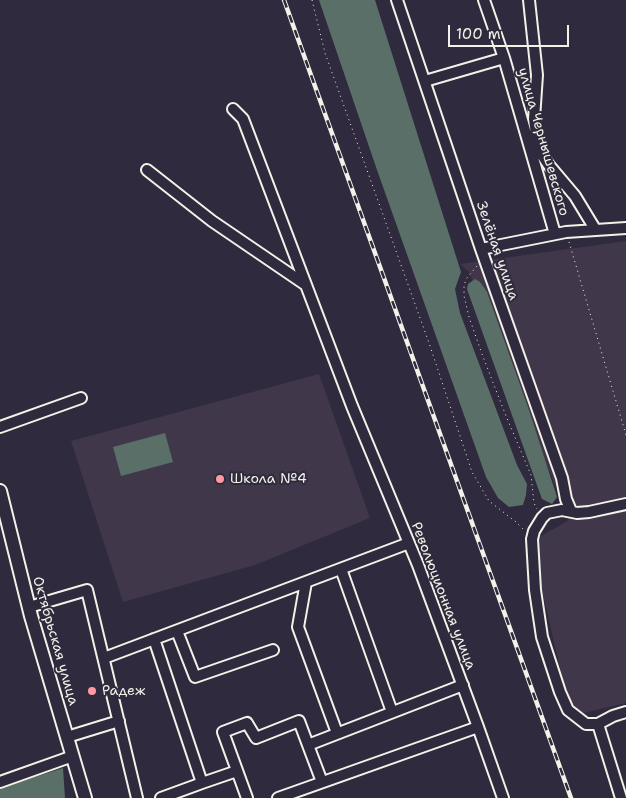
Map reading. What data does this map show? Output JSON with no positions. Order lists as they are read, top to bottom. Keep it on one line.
{"streets":{"main road":["Октябрьская улица"],"street":["улица Чернышевского","Зелёная улица","Революционная улица"]},"places":["Школа №4","Радеж"],"scale_bar":"100 m"}
